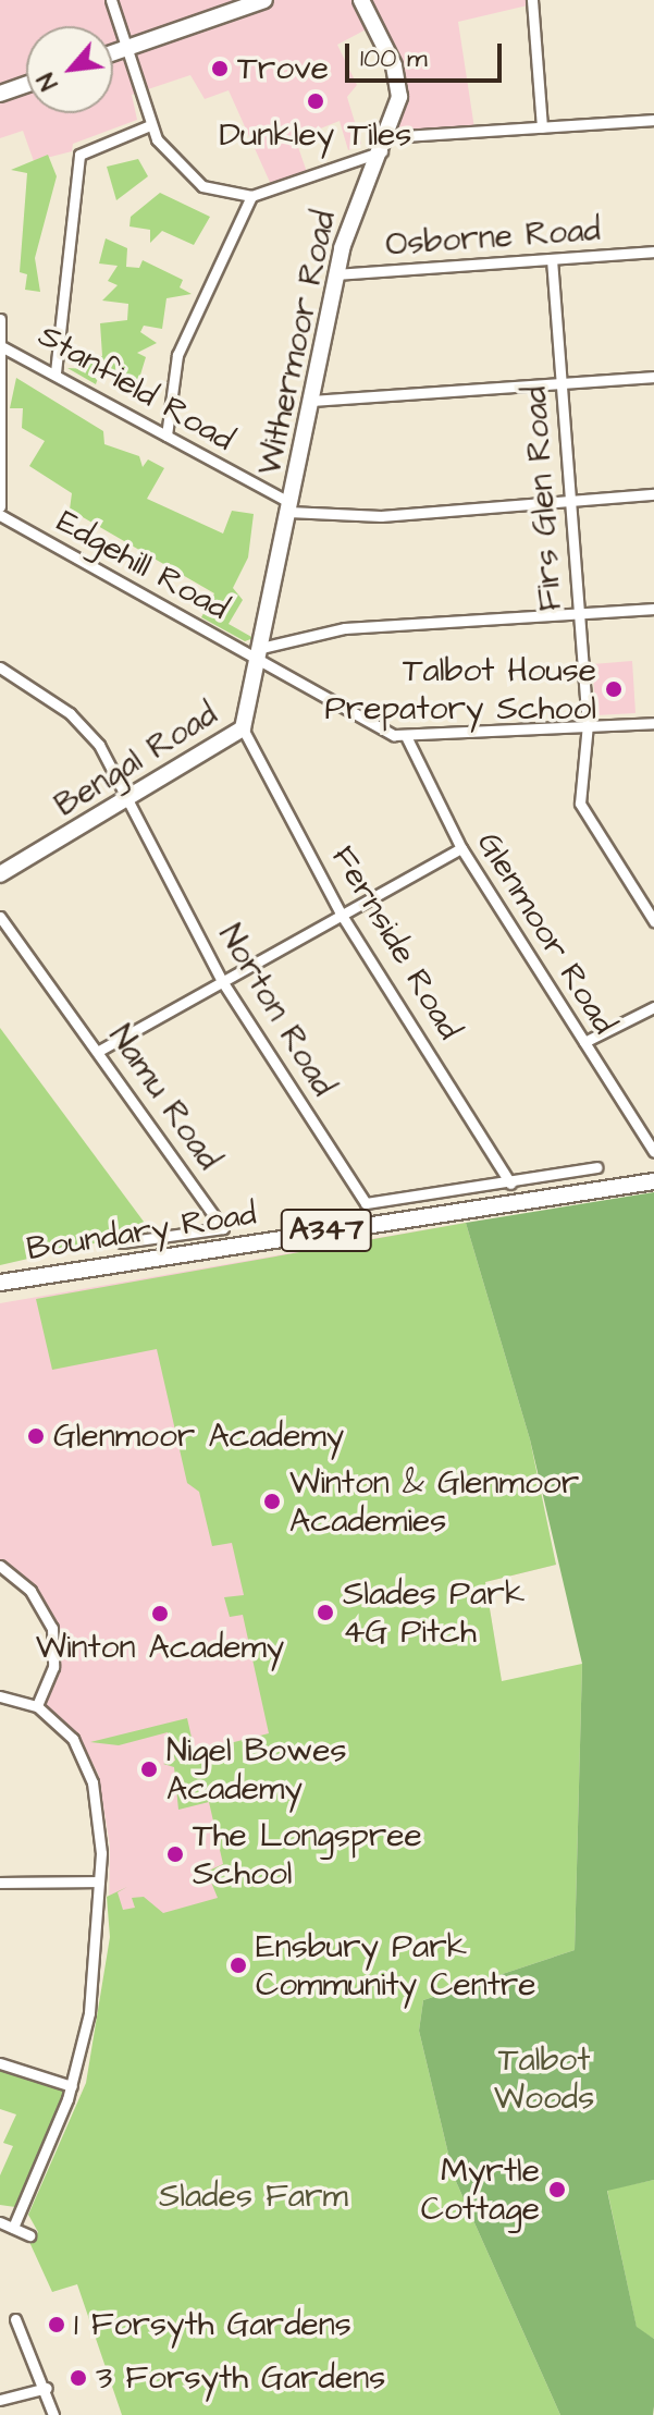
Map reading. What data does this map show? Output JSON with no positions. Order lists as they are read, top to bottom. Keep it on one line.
{"streets":{"street":["Osborne Road","Withermoor Road","Stanfield Road","Firs Glen Road","Edgehill Road","Bengal Road","Glenmoor Road","Fernside Road","Norton Road","Namu Road","A347","Boundary Road"]},"crossings":[["Osborne Road","Withermoor Road"],["Osborne Road","Firs Glen Road"],["Withermoor Road","Stanfield Road"],["Withermoor Road","Edgehill Road"],["Withermoor Road","Bengal Road"],["Stanfield Road","Firs Glen Road"],["Edgehill Road","Bengal Road"],["Edgehill Road","Glenmoor Road"],["Bengal Road","Fernside Road"],["Bengal Road","Norton Road"],["Fernside Road","Norton Road"]],"parks":["Talbot Woods","Slades Farm"],"places":["Trove","Dunkley Tiles","Talbot House Prepatory School","Glenmoor Academy","Winton & Glenmoor Academies","Slades Park 4G Pitch","Winton Academy","Nigel Bowes Academy","The Longspree School","Ensbury Park Community Centre","Myrtle Cottage","1 Forsyth Gardens","3 Forsyth Gardens"],"scale_bar":"100 m","north":"bottom left"}
